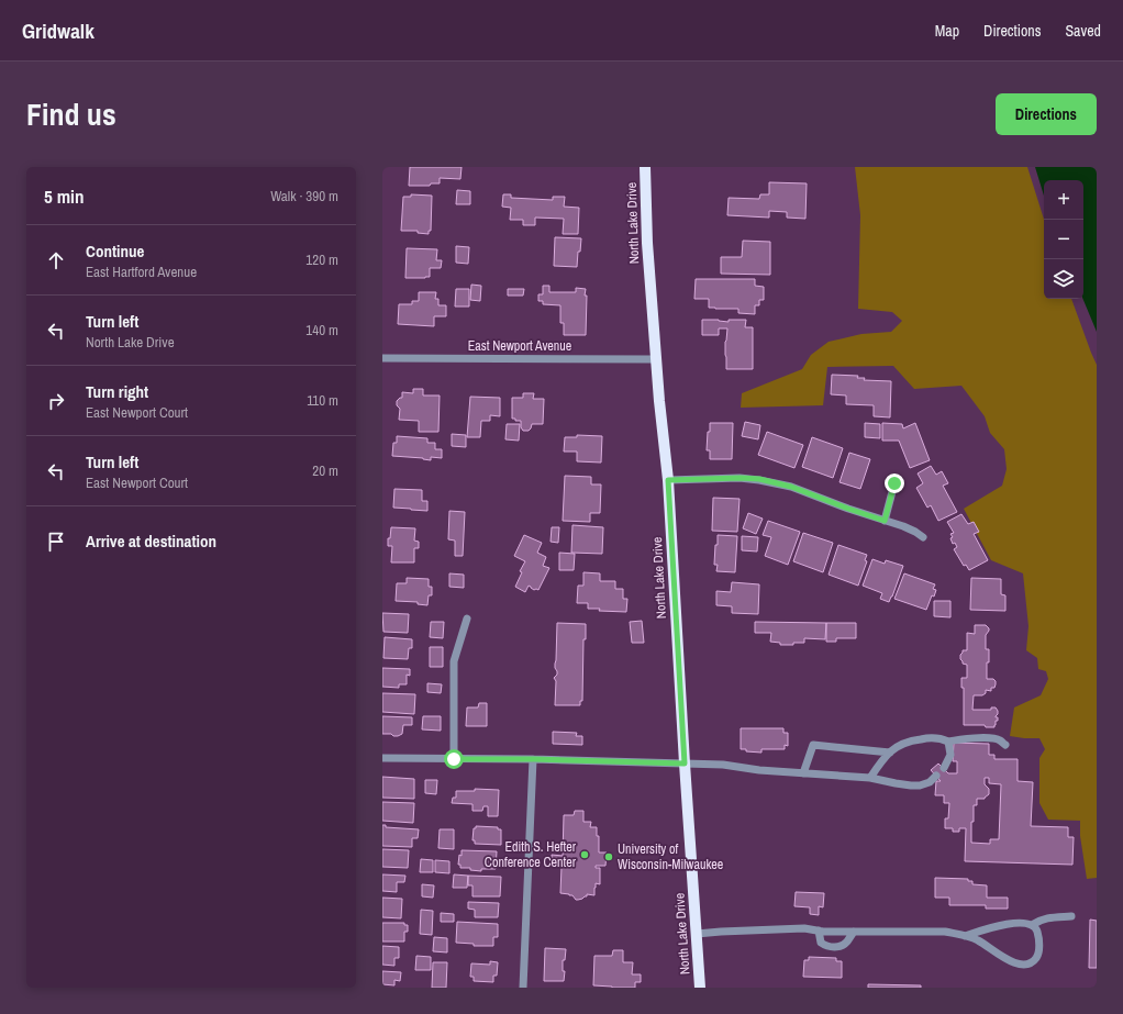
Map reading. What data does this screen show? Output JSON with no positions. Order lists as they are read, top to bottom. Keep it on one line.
{"streets":{"main road":["North Lake Drive"],"street":["East Newport Avenue"]},"crossings":[["North Lake Drive","East Newport Avenue"]],"places":["Edith S. Hefter Conference Center","University of Wisconsin-Milwaukee"],"page":{"header":"Gridwalk","nav":["Map","Directions","Saved"],"title":"Find us","buttons":"Directions","heading":["5 min","Walk · 390 m"],"map_buttons":["+","−"],"list":[["Continue","East Hartford Avenue","120 m"],["Turn left","North Lake Drive","140 m"],["Turn right","East Newport Court","110 m"],["Turn left","East Newport Court","20 m"],"Arrive at destination"]}}
